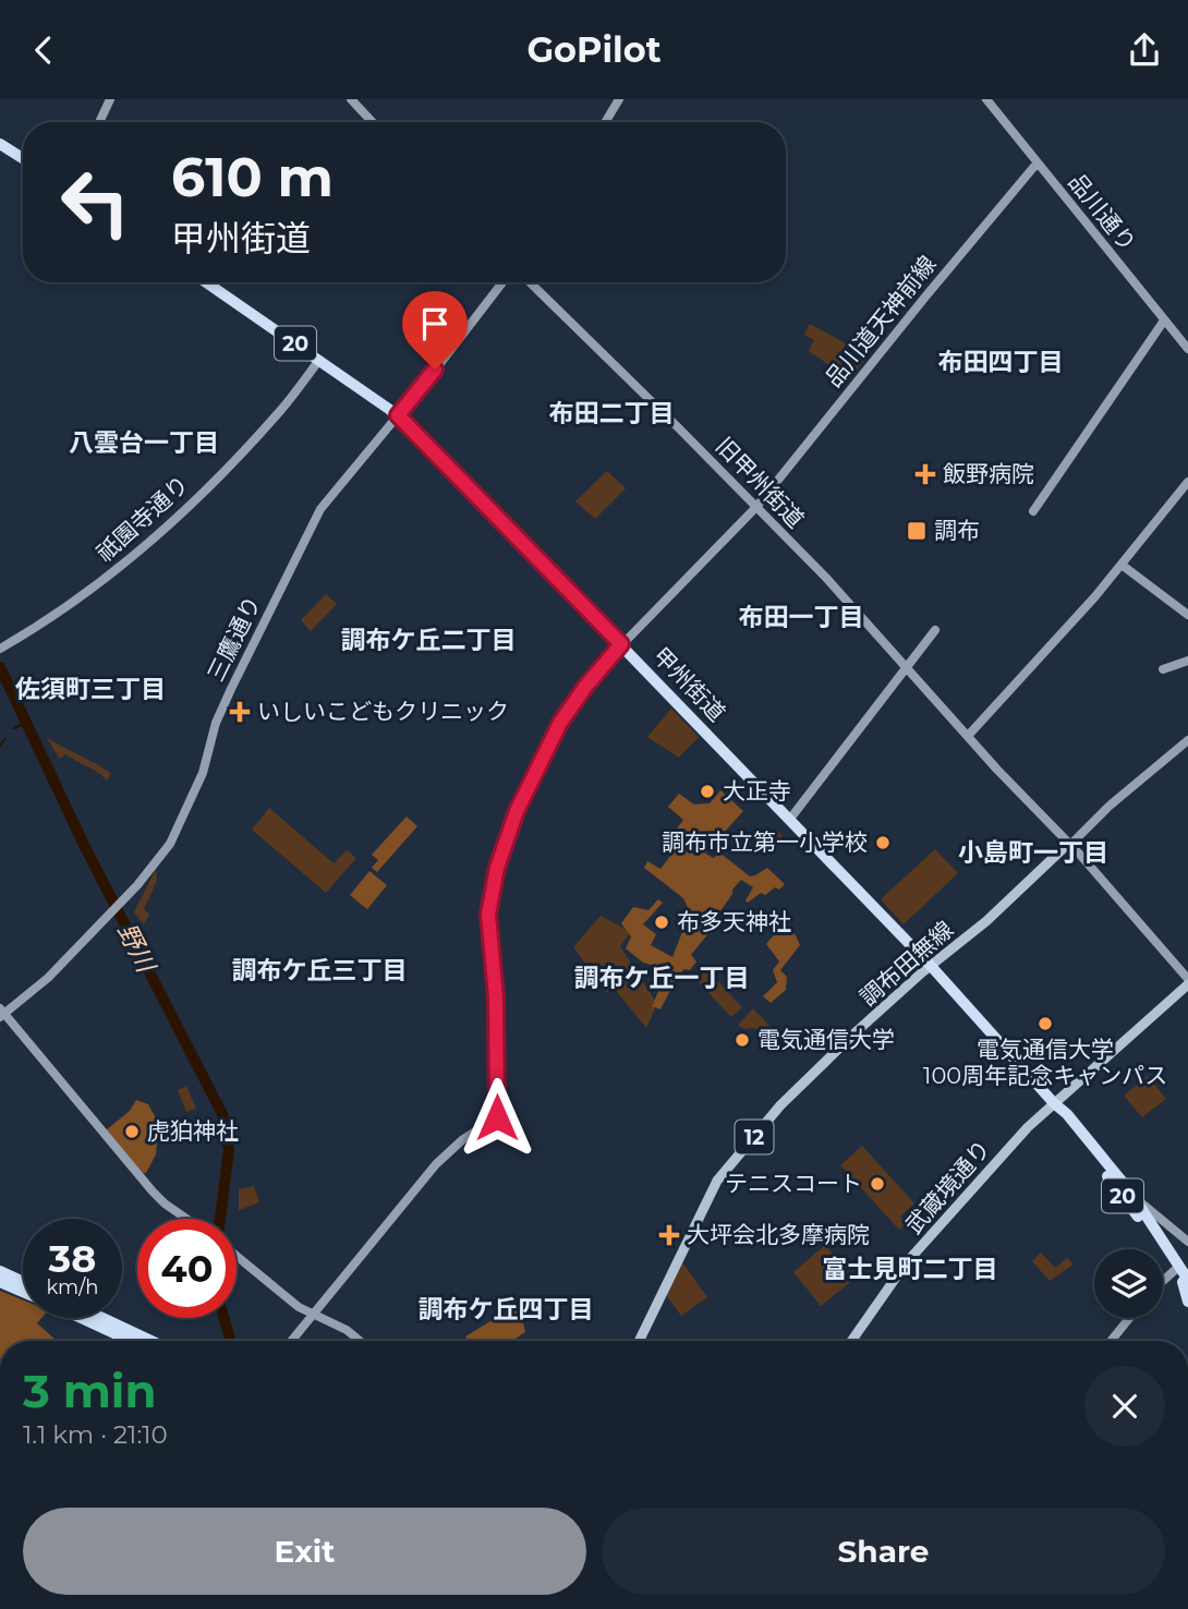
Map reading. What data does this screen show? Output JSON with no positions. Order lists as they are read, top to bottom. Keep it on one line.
{"streets":{"highway":["20","甲州街道"],"main road":["調布田無線","12","武蔵境通り"],"street":["品川通り","品川道天神前線","旧甲州街道","祇園寺通り","三鷹通り"]},"crossings":[["品川通り","品川道天神前線"],["品川道天神前線","旧甲州街道"],["品川道天神前線","甲州街道"],["旧甲州街道","調布田無線"],["祇園寺通り","甲州街道"],["三鷹通り","甲州街道"],["甲州街道","調布田無線"],["甲州街道","武蔵境通り"]],"districts":["布田四丁目","布田二丁目","八雲台一丁目","布田一丁目","調布ケ丘二丁目","佐須町三丁目","小島町一丁目","調布ケ丘三丁目","調布ケ丘一丁目","富士見町二丁目","調布ケ丘四丁目"],"water":["野川"],"places":{"health":["飯野病院","いしいこどもクリニック","大坪会北多摩病院"],"transit":["調布"],"other":["大正寺","調布市立第一小学校","布多天神社","電気通信大学 100周年記念キャンパス","電気通信大学","虎狛神社","テニスコート"]},"page":{"header":"GoPilot","turn":["610 m","甲州街道"],"speed":"38 km/h","limit":"40","heading":["3 min","1.1 km · 21:10"],"buttons":["Exit","Share"]}}
